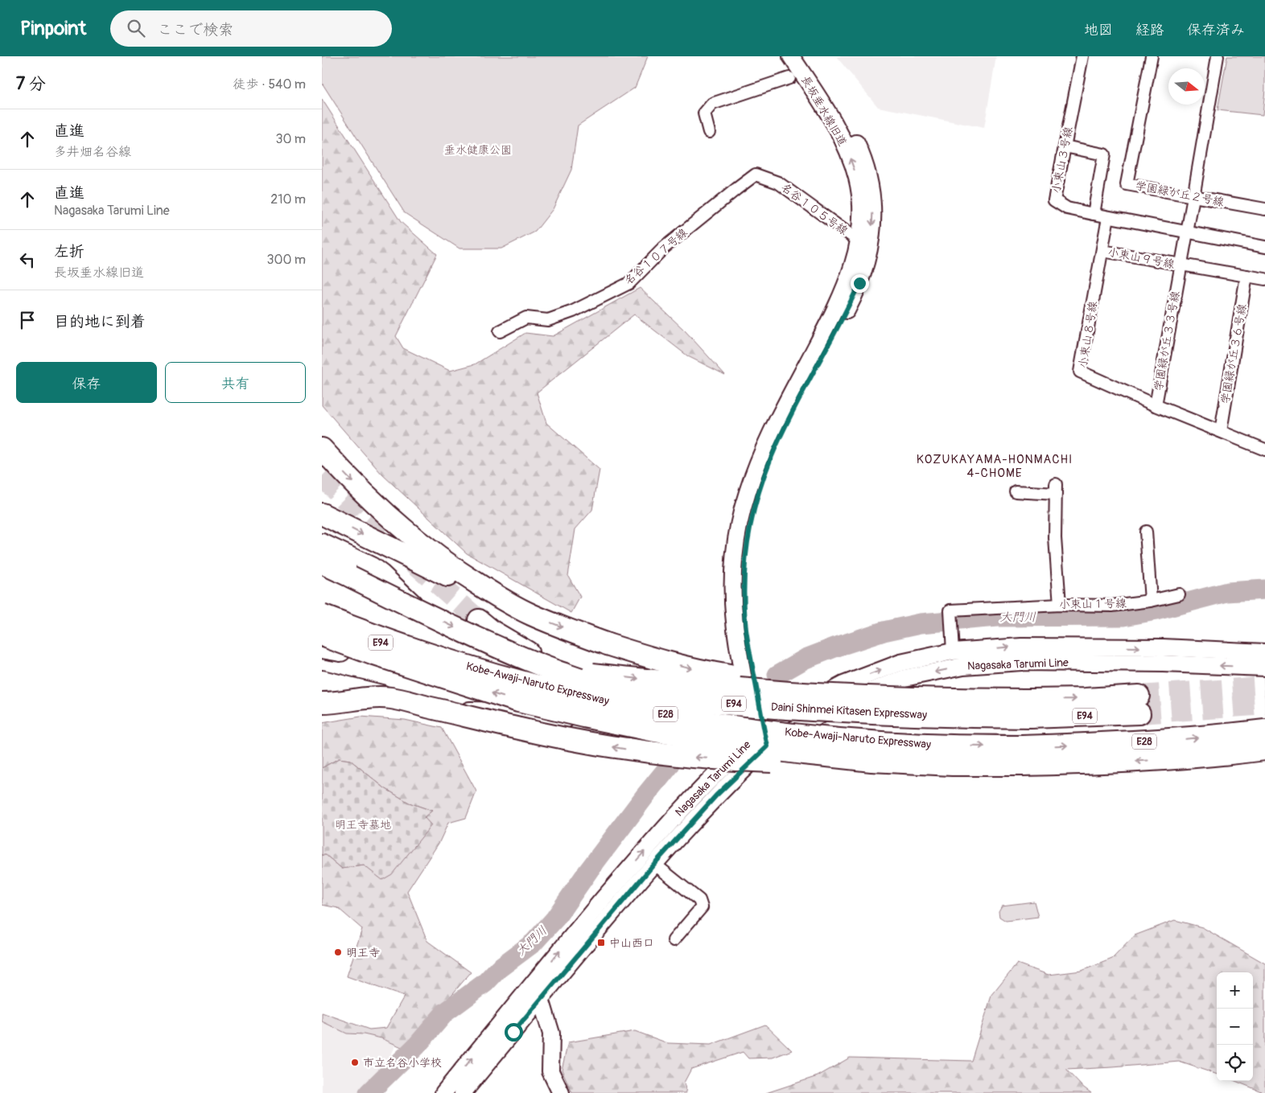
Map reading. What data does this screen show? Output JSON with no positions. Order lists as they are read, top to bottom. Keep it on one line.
{"streets":{"highway":["E94","Kobe-Awaji-Naruto Expressway","Daini Shinmei Kitasen Expressway","E28"],"main road":["長坂垂水線旧道","Nagasaka Tarumi Line"],"street":["小束山３号線","学園緑が丘２号線","名谷１０５号線","名谷１０７号線","小束山９号線","小束山８号線","学園緑が丘３３号線","学園緑が丘３６号線","小束山１号線"]},"crossings":[["長坂垂水線旧道","名谷１０５号線"],["長坂垂水線旧道","Nagasaka Tarumi Line"],["小束山３号線","小束山８号線"],["小束山３号線","学園緑が丘３３号線"],["学園緑が丘２号線","学園緑が丘３３号線"],["名谷１０５号線","名谷１０７号線"],["小束山９号線","小束山８号線"],["小束山９号線","学園緑が丘３３号線"],["小束山９号線","学園緑が丘３６号線"],["小束山８号線","学園緑が丘３３号線"],["学園緑が丘３３号線","学園緑が丘３６号線"],["小束山１号線","Nagasaka Tarumi Line"]],"districts":["KOZUKAYAMA-HONMACHI 4-CHOME"],"water":["大門川"],"parks":["垂水健康公園","明王寺墓地"],"places":{"transit":["中山西口"],"other":["明王寺","市立名谷小学校"]},"north":"right","page":{"header":"Pinpoint","search":"ここで検索","nav":["地図","経路","保存済み"],"heading":["7 分","徒歩 · 540 m"],"list":[["直進","多井畑名谷線","30 m"],["直進","Nagasaka Tarumi Line","210 m"],["左折","長坂垂水線旧道","300 m"],"目的地に到着"],"buttons":["保存","共有"],"map_buttons":["+","−"]}}
